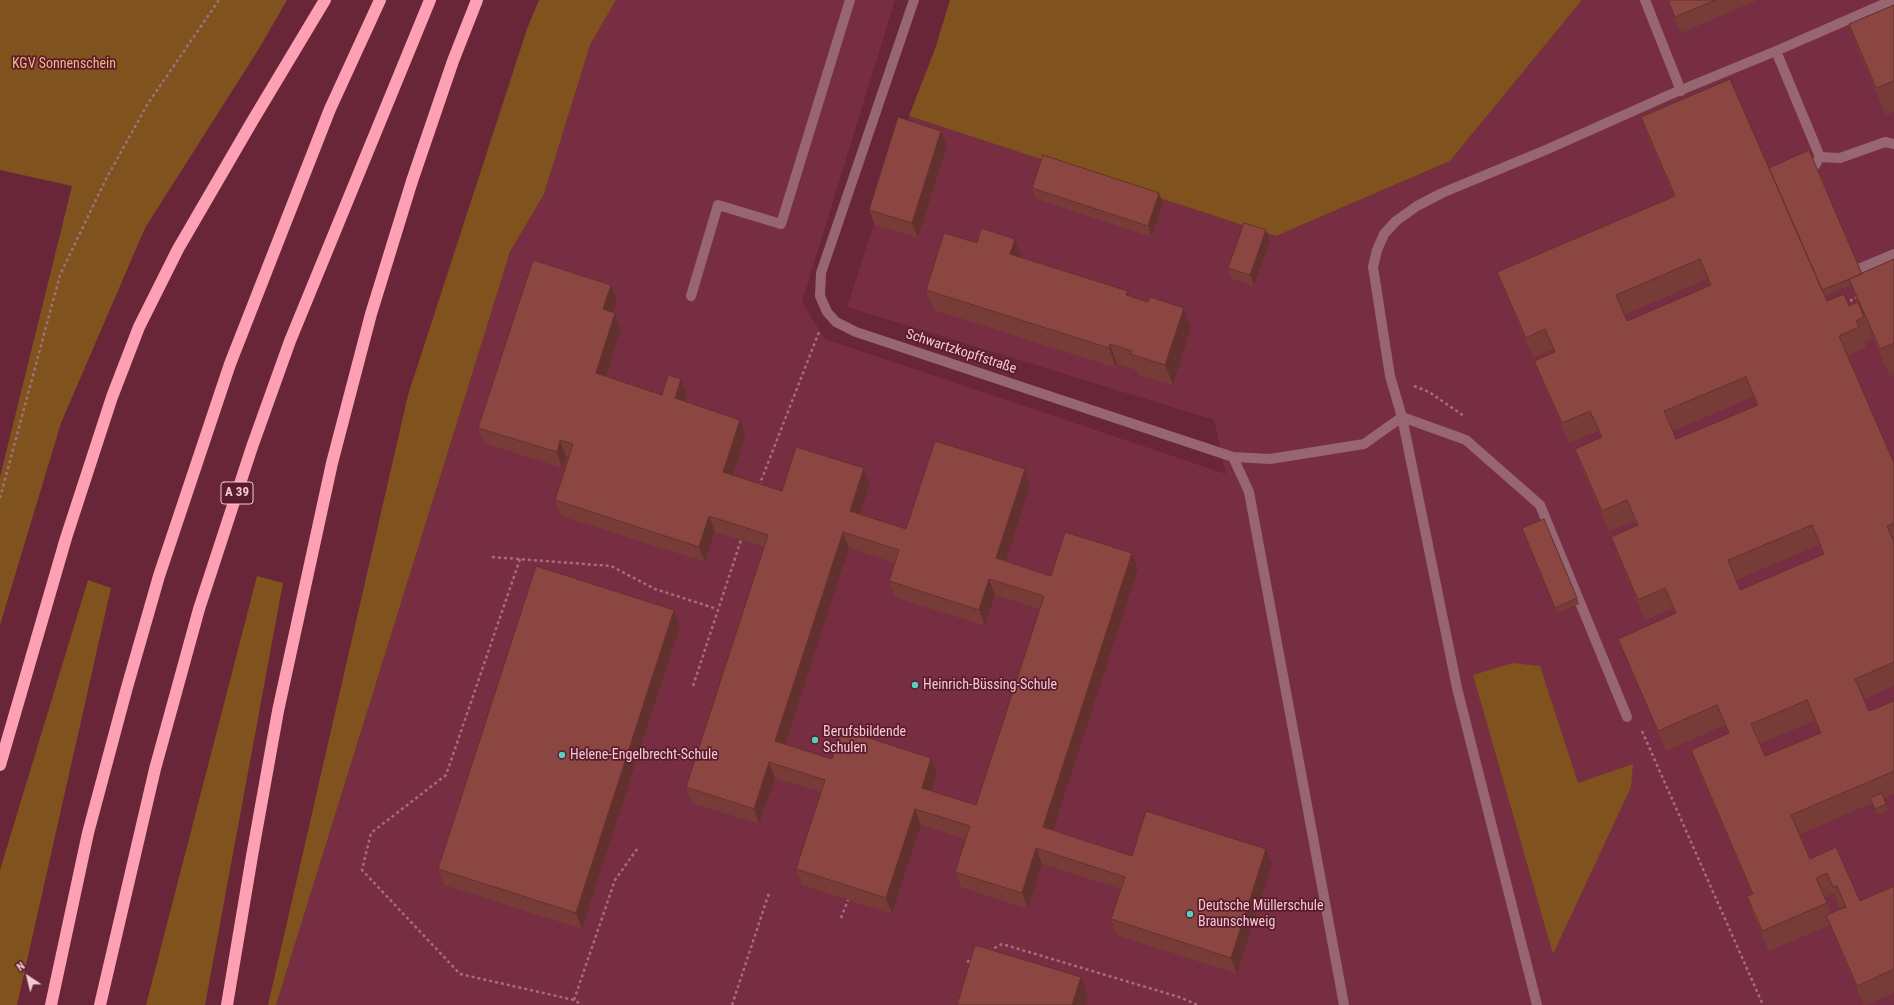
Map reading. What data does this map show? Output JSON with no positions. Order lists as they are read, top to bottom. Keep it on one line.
{"streets":{"highway":["A 39"],"lane":["Schwartzkopffstraße"]},"parks":["KGV Sonnenschein"],"places":["Heinrich-Büssing-Schule","Berufsbildende Schulen","Helene-Engelbrecht-Schule","Deutsche Müllerschule Braunschweig"],"north":"top left"}
